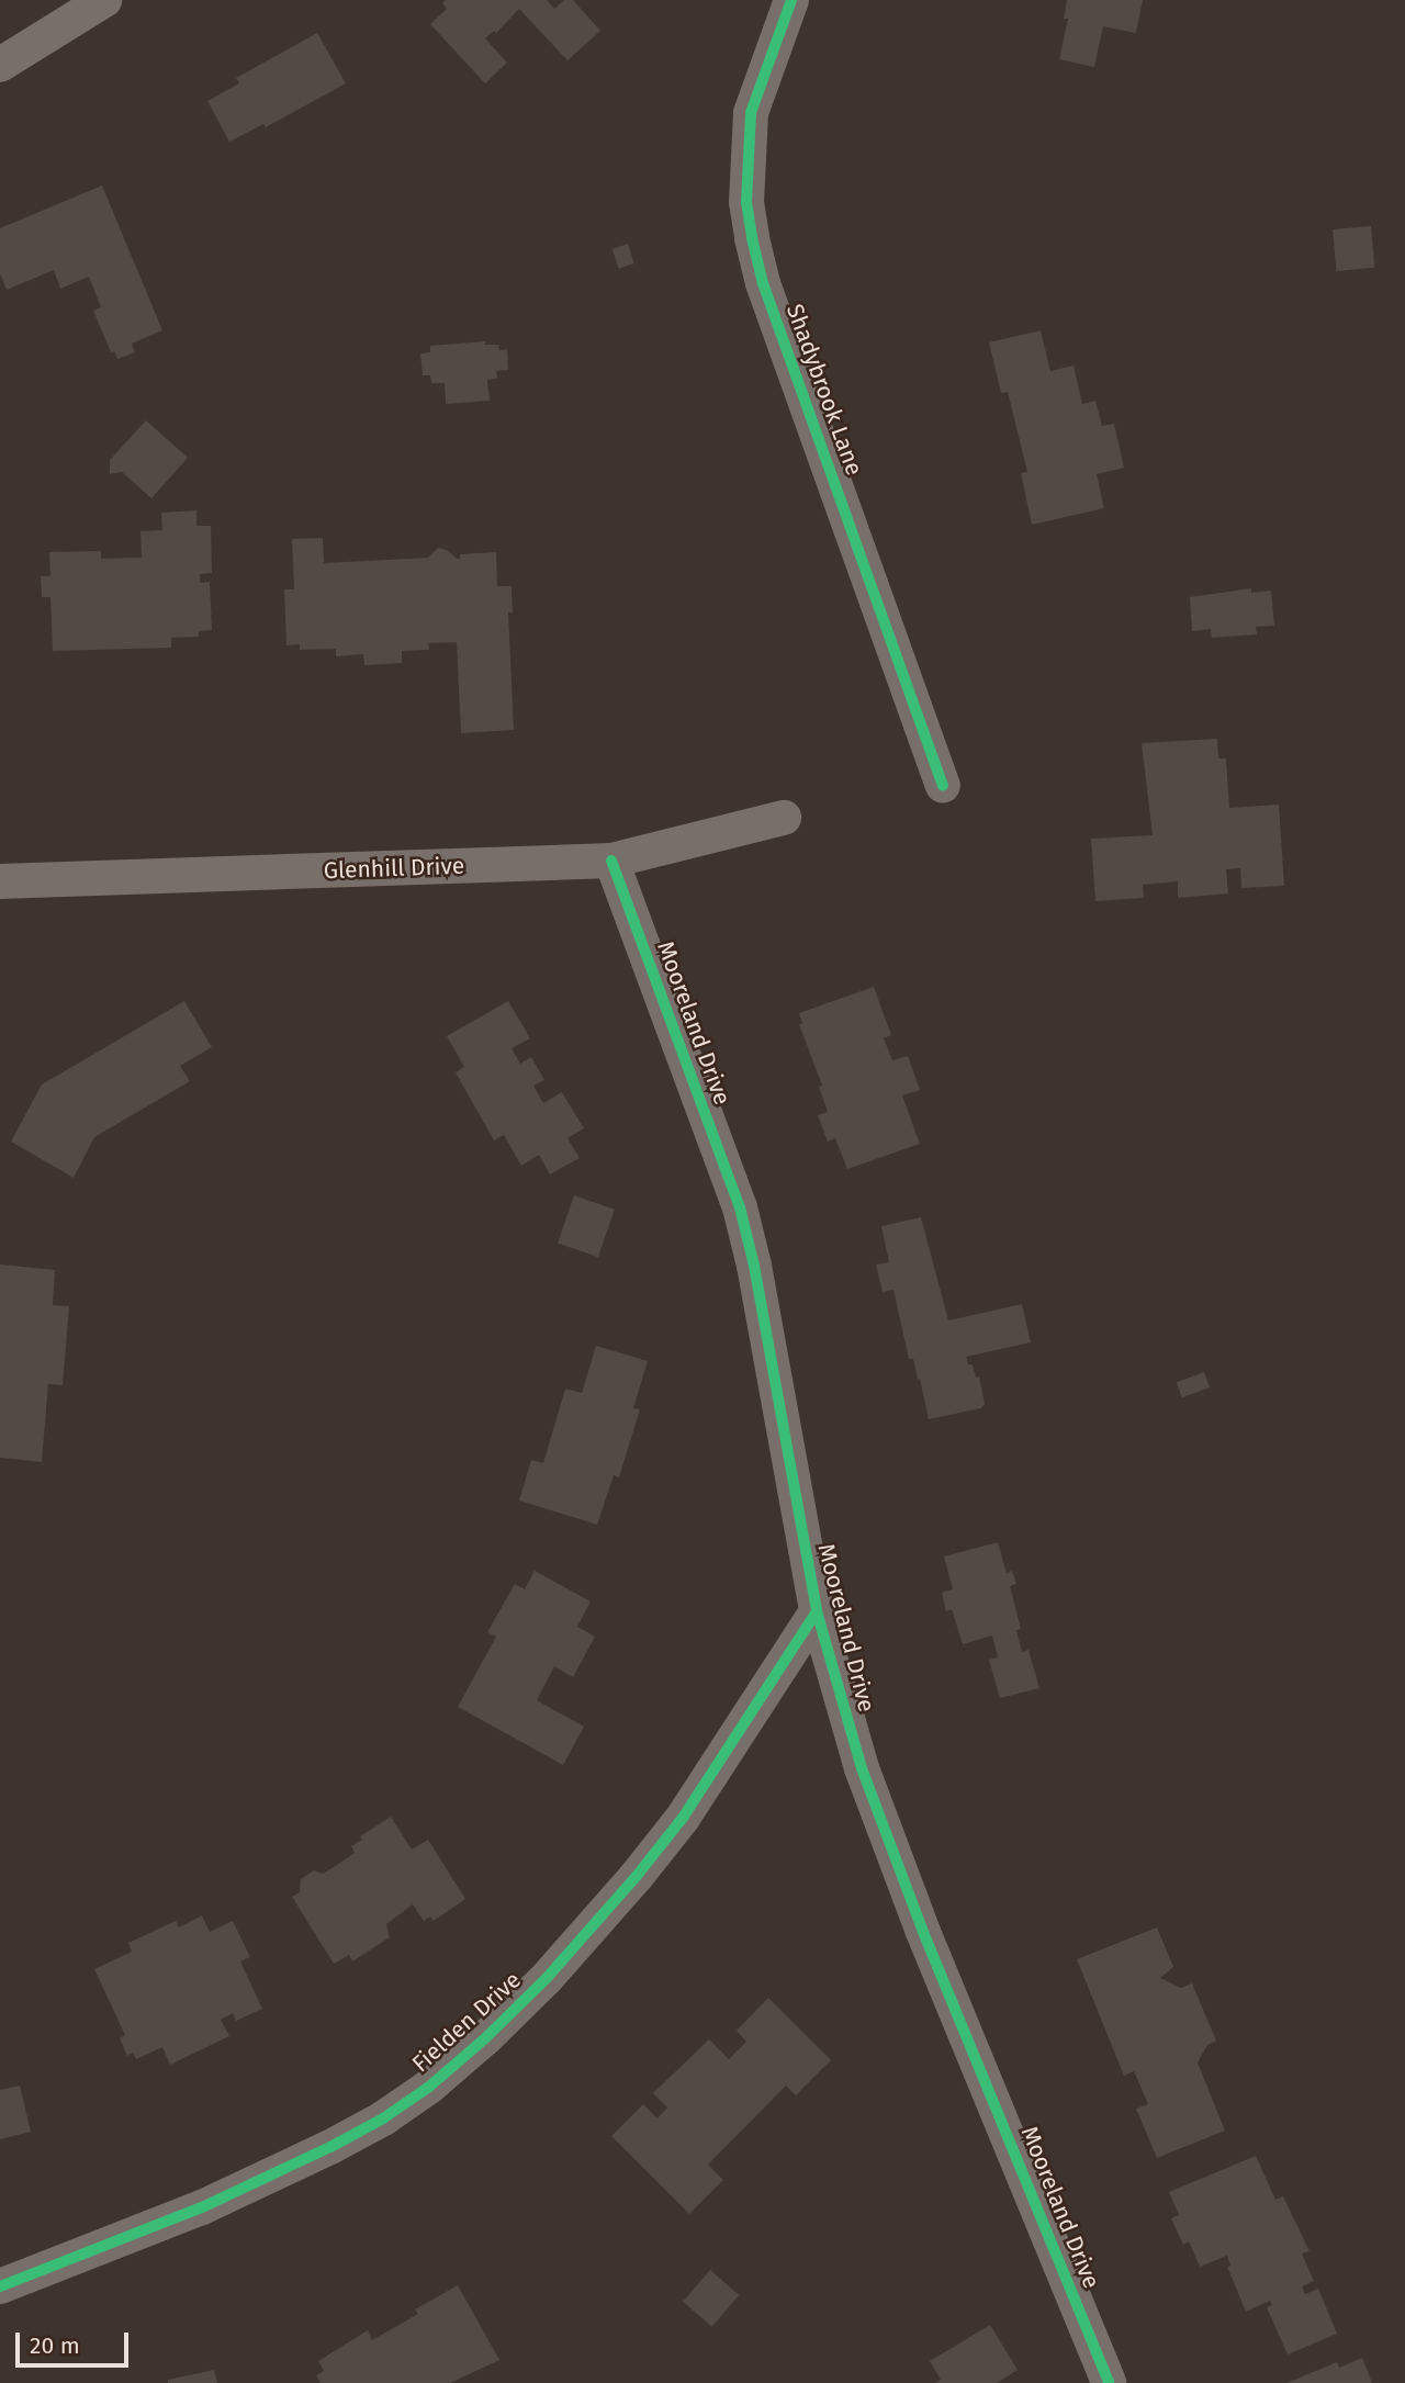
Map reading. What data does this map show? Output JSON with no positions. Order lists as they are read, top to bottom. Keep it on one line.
{"streets":{"street":["Shadybrook Lane","Glenhill Drive","Mooreland Drive","Fielden Drive"]},"crossings":[["Glenhill Drive","Mooreland Drive"],["Mooreland Drive","Fielden Drive"]],"scale_bar":"20 m"}
